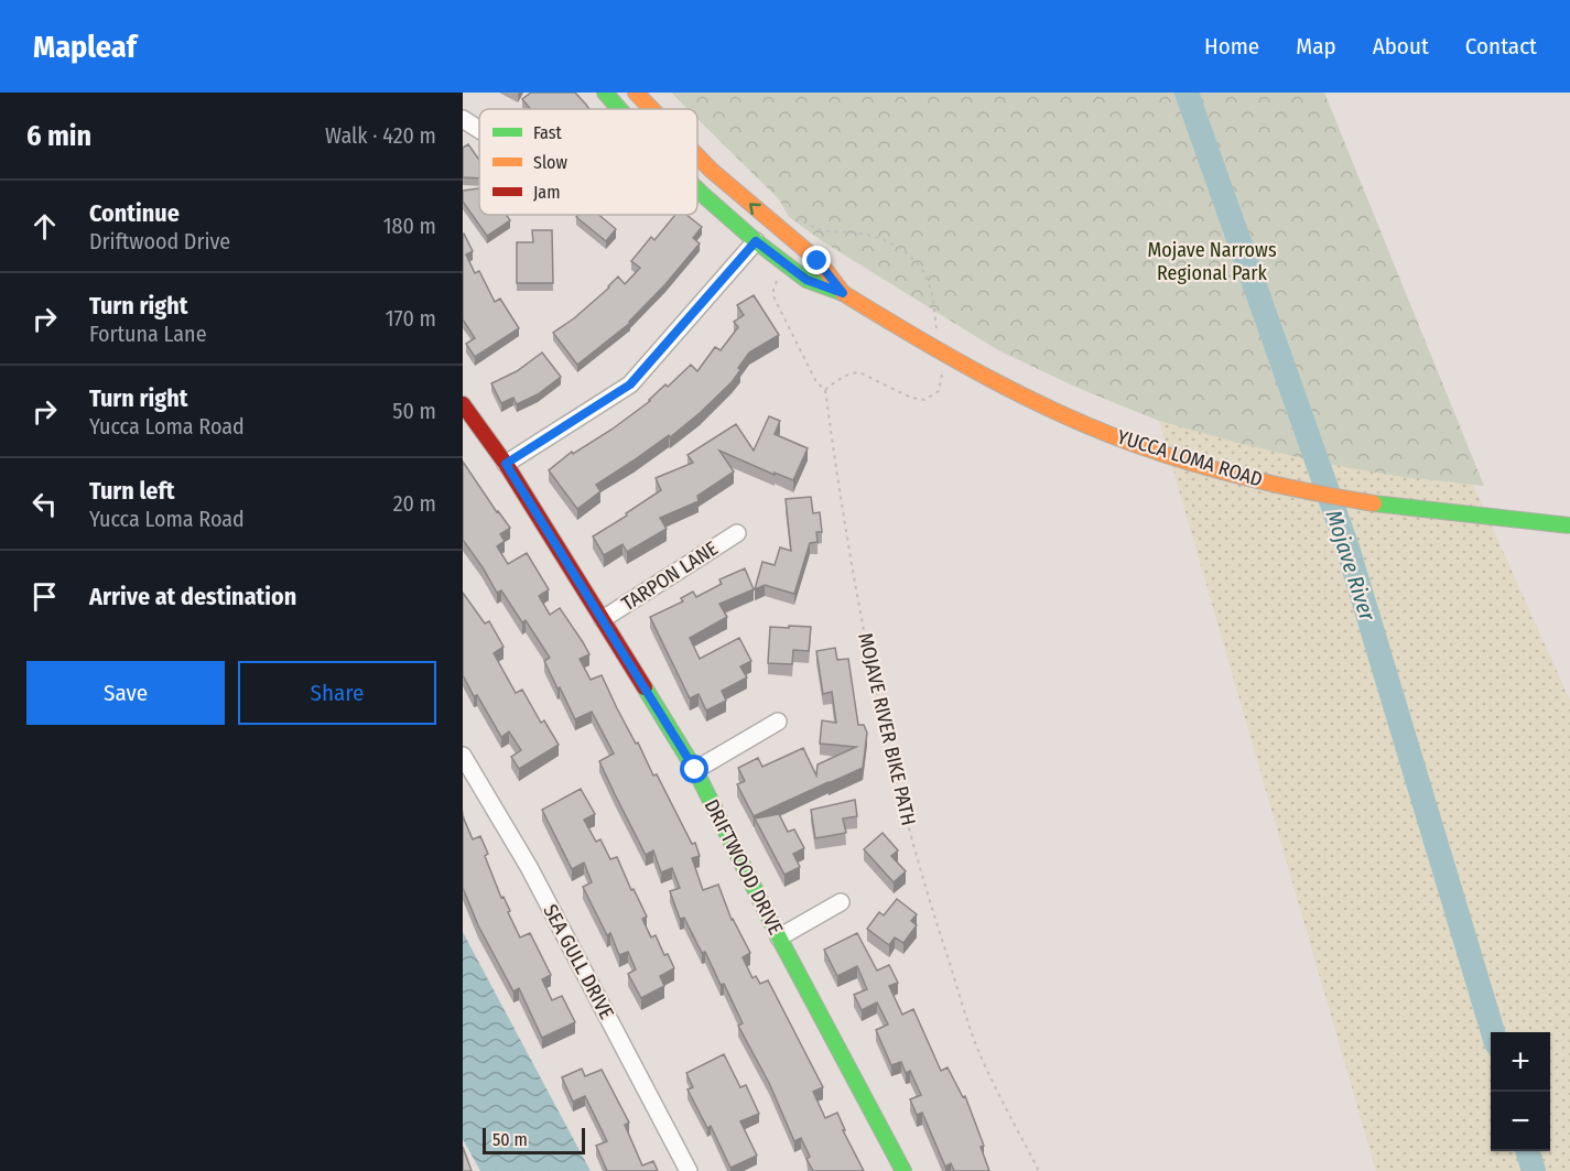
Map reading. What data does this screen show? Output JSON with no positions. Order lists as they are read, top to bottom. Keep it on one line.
{"streets":{"main road":["YUCCA LOMA ROAD","DRIFTWOOD DRIVE"],"street":["TARPON LANE","SEA GULL DRIVE"],"path":["MOJAVE RIVER BIKE PATH"]},"crossings":[["TARPON LANE","DRIFTWOOD DRIVE"]],"water":["Mojave River"],"parks":["Mojave Narrows Regional Park"],"legend":["Fast","Slow","Jam"],"scale_bar":"50 m","page":{"header":"Mapleaf","nav":["Home","Map","About","Contact"],"heading":["6 min","Walk · 420 m"],"list":[["Continue","Driftwood Drive","180 m"],["Turn right","Fortuna Lane","170 m"],["Turn right","Yucca Loma Road","50 m"],["Turn left","Yucca Loma Road","20 m"],"Arrive at destination"],"buttons":["Save","Share"],"map_buttons":["+","−"],"scale":"50 m"}}
